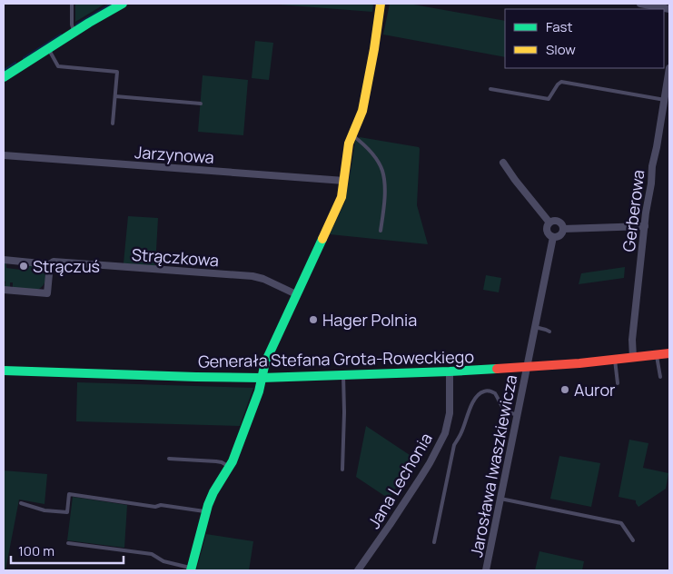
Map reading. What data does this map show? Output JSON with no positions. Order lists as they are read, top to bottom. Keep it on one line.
{"streets":{"street":["Jarzynowa","Gerberowa","Strączkowa","Generała Stefana Grota-Roweckiego","Jarosława Iwaszkiewicza","Jana Lechonia"]},"crossings":[["Gerberowa","Generała Stefana Grota-Roweckiego"],["Generała Stefana Grota-Roweckiego","Jarosława Iwaszkiewicza"],["Generała Stefana Grota-Roweckiego","Jana Lechonia"]],"places":["Strączuś","Hager Polnia","Auror"],"legend":["Fast","Slow"],"scale_bar":"100 m"}
